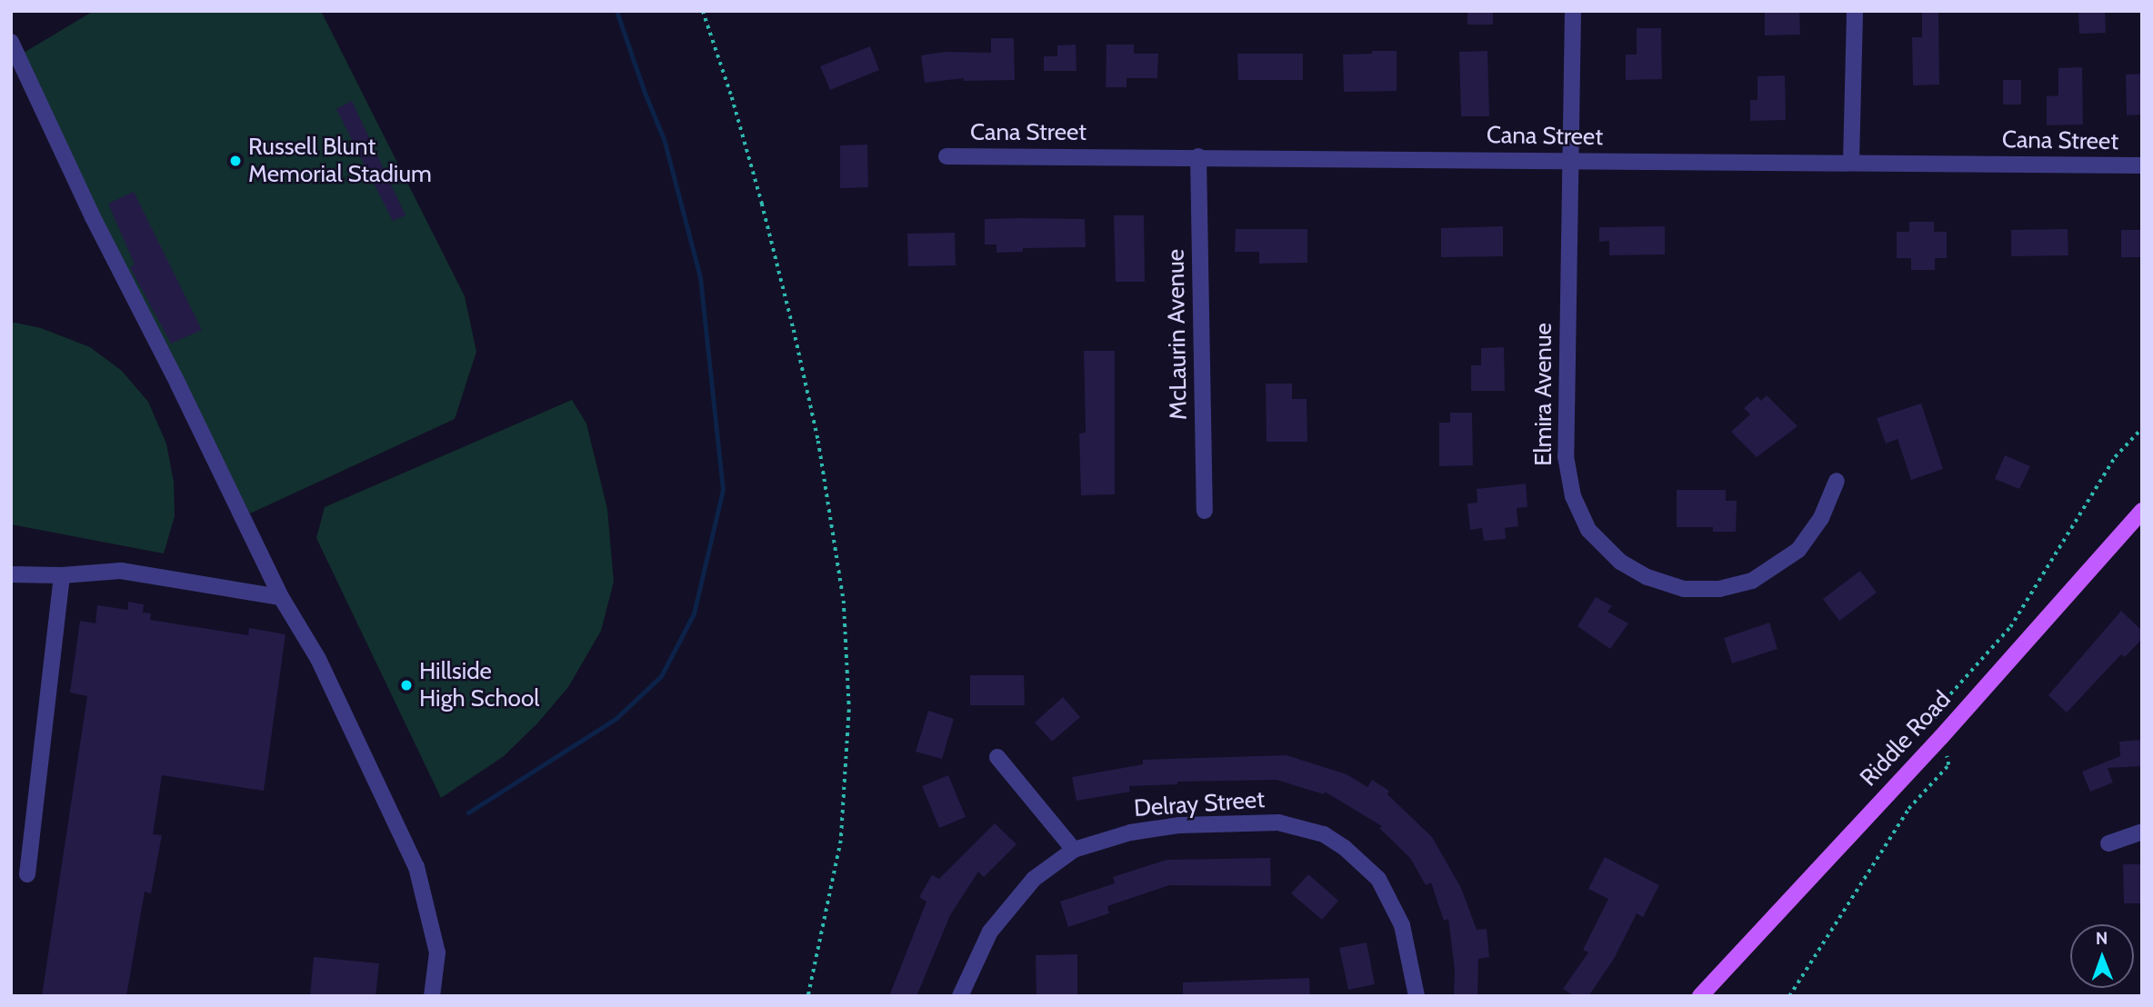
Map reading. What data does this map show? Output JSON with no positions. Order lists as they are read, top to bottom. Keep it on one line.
{"streets":{"main road":["Riddle Road"],"street":["Cana Street","McLaurin Avenue","Elmira Avenue","Delray Street"]},"crossings":[["Cana Street","McLaurin Avenue"],["Cana Street","Elmira Avenue"]],"places":["Russell Blunt Memorial Stadium","Hillside High School"],"north":"top"}
